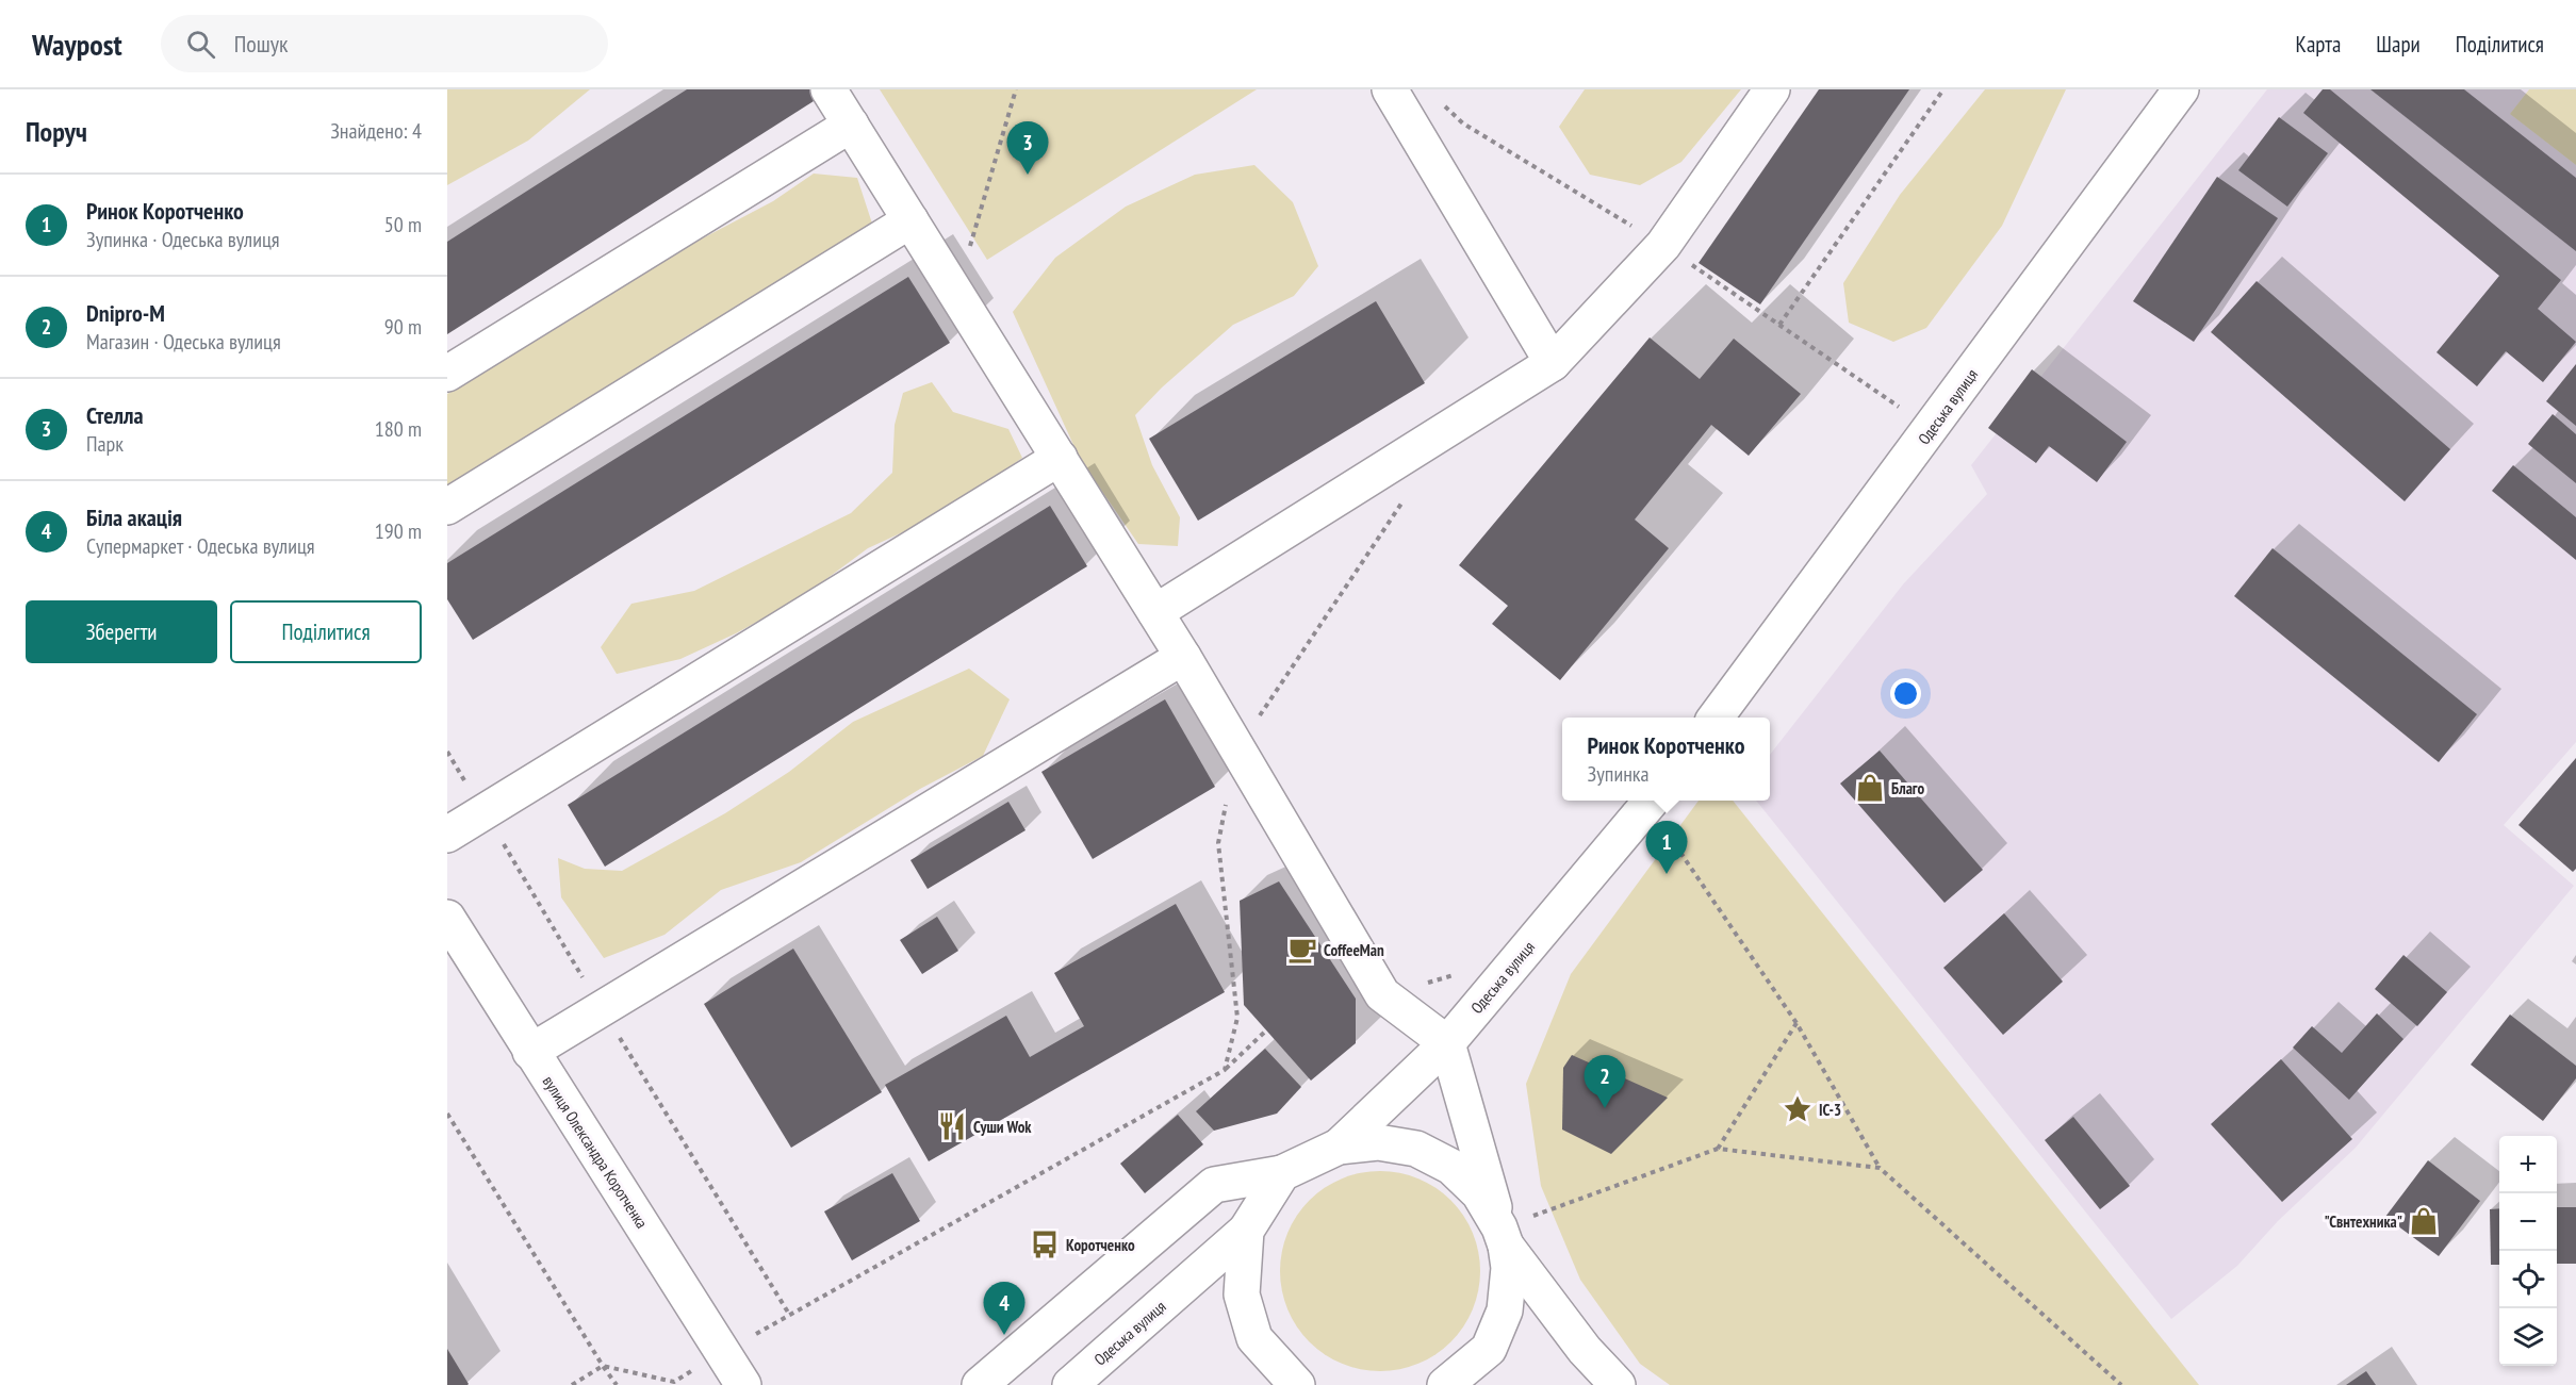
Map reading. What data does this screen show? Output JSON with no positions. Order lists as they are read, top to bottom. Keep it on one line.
{"streets":{"main road":["Одеська вулиця","вулиця Олександра Коротченка"]},"places":{"shop":["Благо","\"Свнтехника\""],"cafe":["CoffeeMan"],"place":["ІС-3"],"restaurant":["Суши Wok"],"bus stop":["Коротченко"]},"page":{"header":"Waypost","search":"Пошук","nav":["Карта","Шари","Поділитися"],"heading":["Поруч","Знайдено: 4"],"pins":["3","1","2","4"],"list":[{"mark":"1","name":"Ринок Коротченко","note":"Зупинка · Одеська вулиця","value":"50 m"},{"mark":"2","name":"Dnipro-M","note":"Магазин · Одеська вулиця","value":"90 m"},{"mark":"3","name":"Стелла","note":"Парк","value":"180 m"},{"mark":"4","name":"Біла акація","note":"Супермаркет · Одеська вулиця","value":"190 m"}],"buttons":["Зберегти","Поділитися"],"popup":["Ринок Коротченко","Зупинка"],"map_buttons":["+","−"]}}
